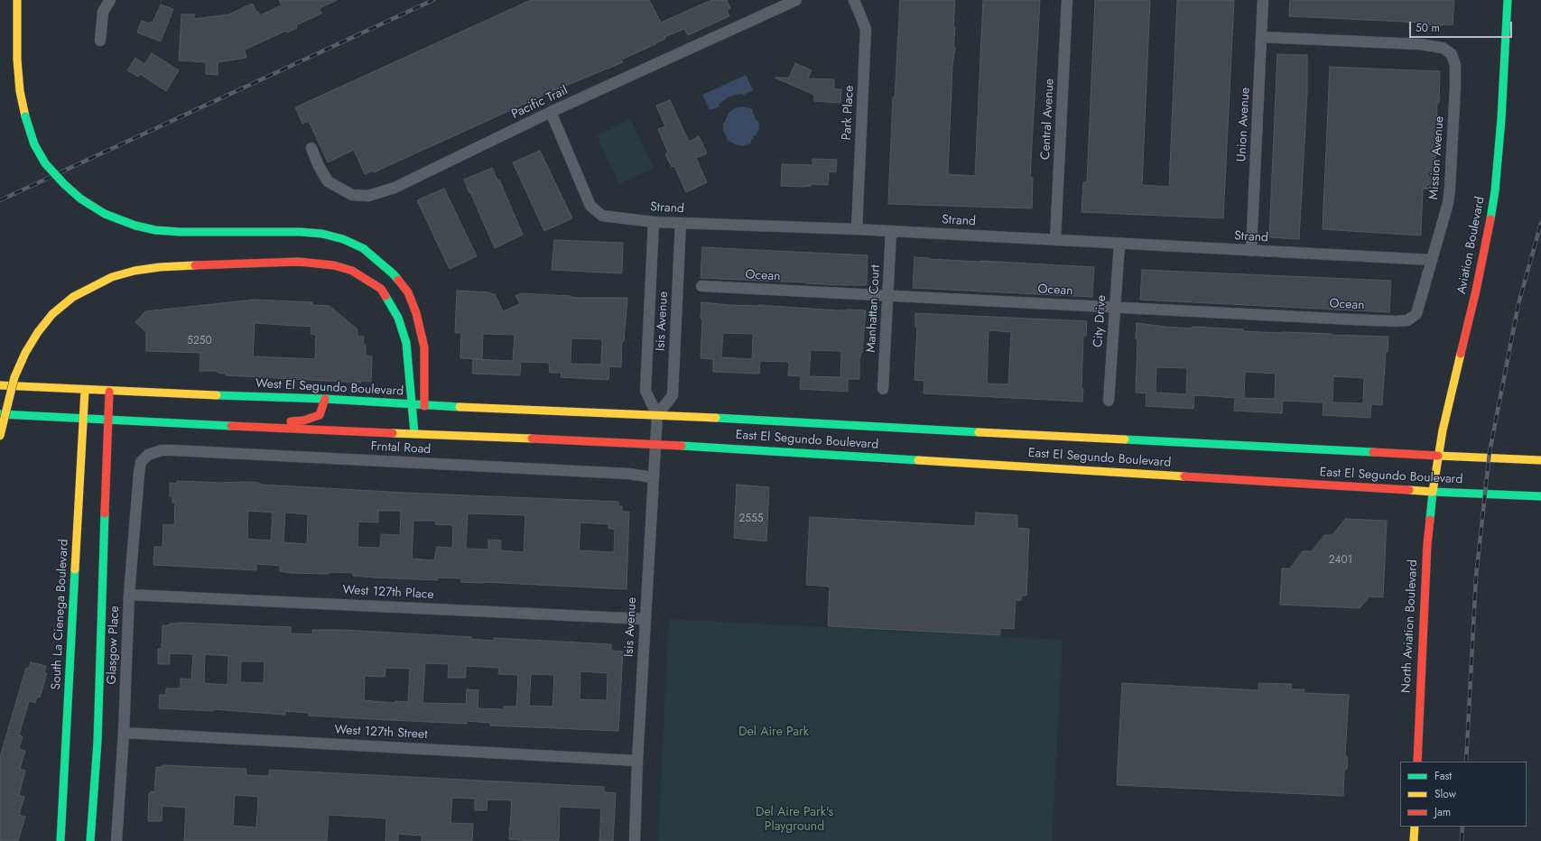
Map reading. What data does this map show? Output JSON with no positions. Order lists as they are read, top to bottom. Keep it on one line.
{"streets":{"main road":["Aviation Boulevard","West El Segundo Boulevard","East El Segundo Boulevard","South La Cienega Boulevard","North Aviation Boulevard"],"street":["Pacific Trail","Park Place","Central Avenue","Union Avenue","Mission Avenue","Strand","Ocean","Manhattan Court","Isis Avenue","City Drive","Frntal Road","West 127th Place","Glasgow Place","West 127th Street"]},"crossings":[["Pacific Trail","Strand"],["Park Place","Strand"],["Central Avenue","Strand"],["Union Avenue","Mission Avenue"],["Union Avenue","Strand"],["Mission Avenue","Strand"],["Mission Avenue","Ocean"],["Strand","Manhattan Court"],["Strand","Isis Avenue"],["Strand","City Drive"],["Aviation Boulevard","East El Segundo Boulevard"],["Aviation Boulevard","North Aviation Boulevard"],["Ocean","Manhattan Court"],["Ocean","City Drive"],["Isis Avenue","West El Segundo Boulevard"],["Isis Avenue","East El Segundo Boulevard"],["Isis Avenue","Frntal Road"],["Isis Avenue","West 127th Place"],["Isis Avenue","West 127th Street"],["West El Segundo Boulevard","East El Segundo Boulevard"],["West El Segundo Boulevard","South La Cienega Boulevard"],["East El Segundo Boulevard","North Aviation Boulevard"],["Frntal Road","Glasgow Place"],["West 127th Place","Glasgow Place"],["Glasgow Place","West 127th Street"]],"parks":["Del Aire Park","Del Aire Park's Playground"],"house_numbers":["5250","2555","2401"],"legend":["Fast","Slow","Jam"],"scale_bar":"50 m"}
